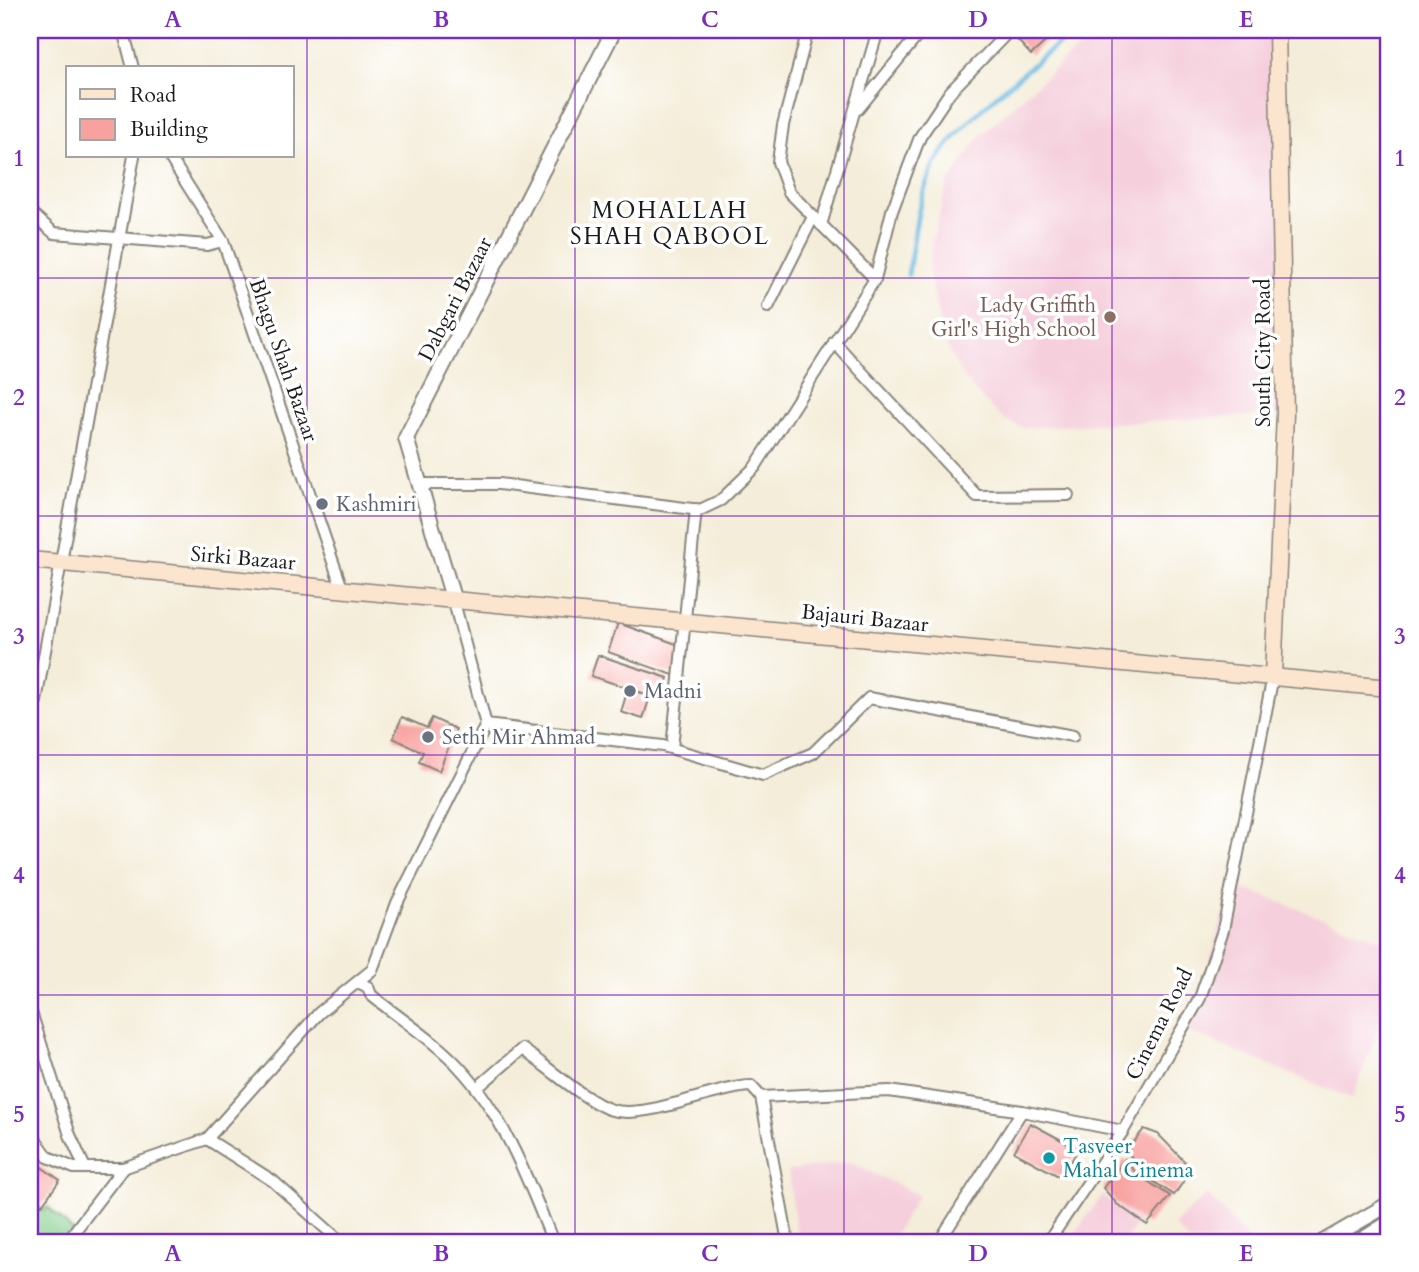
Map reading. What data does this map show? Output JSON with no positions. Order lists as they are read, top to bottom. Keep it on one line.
{"streets":{"main road":["South City Road","Sirki Bazaar","Bajauri Bazaar"],"street":["Dabgari Bazaar","Bhagu Shah Bazaar","Cinema Road"]},"crossings":[["Dabgari Bazaar","Sirki Bazaar"],["Dabgari Bazaar","Bajauri Bazaar"],["South City Road","Bajauri Bazaar"],["South City Road","Cinema Road"],["Bhagu Shah Bazaar","Sirki Bazaar"],["Sirki Bazaar","Bajauri Bazaar"],["Bajauri Bazaar","Cinema Road"]],"districts":["MOHALLAH SHAH QABOOL"],"places":["Lady Griffith Girl's High School","Kashmiri","Madni","Sethi Mir Ahmad","Tasveer Mahal Cinema"],"legend":["Road","Building"],"grid":{"columns":["A","B","C","D","E"],"rows":["1","2","3","4","5"]}}
